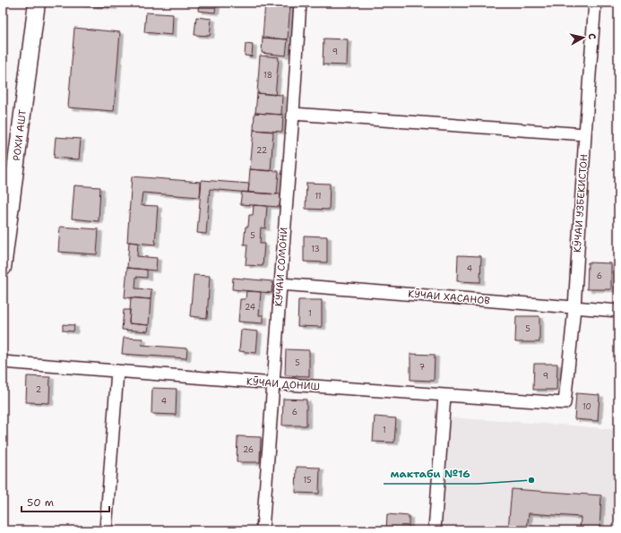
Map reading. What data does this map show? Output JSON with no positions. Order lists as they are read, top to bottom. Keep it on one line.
{"streets":{"main road":["РОХИ АШТ"],"street":["КӮЧАИ УЗБЕКИСТОН","КУЧАИ СОМОНИ","КӮЧАИ ХАСАНОВ","КӮЧАИ ДОНИШ"]},"crossings":[["КӮЧАИ УЗБЕКИСТОН","КӮЧАИ ХАСАНОВ"],["КӮЧАИ УЗБЕКИСТОН","КӮЧАИ ДОНИШ"],["КУЧАИ СОМОНИ","КӮЧАИ ХАСАНОВ"],["КУЧАИ СОМОНИ","КӮЧАИ ДОНИШ"]],"places":["мактаби №16"],"house_numbers":["9","18","22","11","5","13","4","6","24","1","5","5","7","9","2","4","10","6","1","26","15"],"scale_bar":"50 m","north":"right"}
